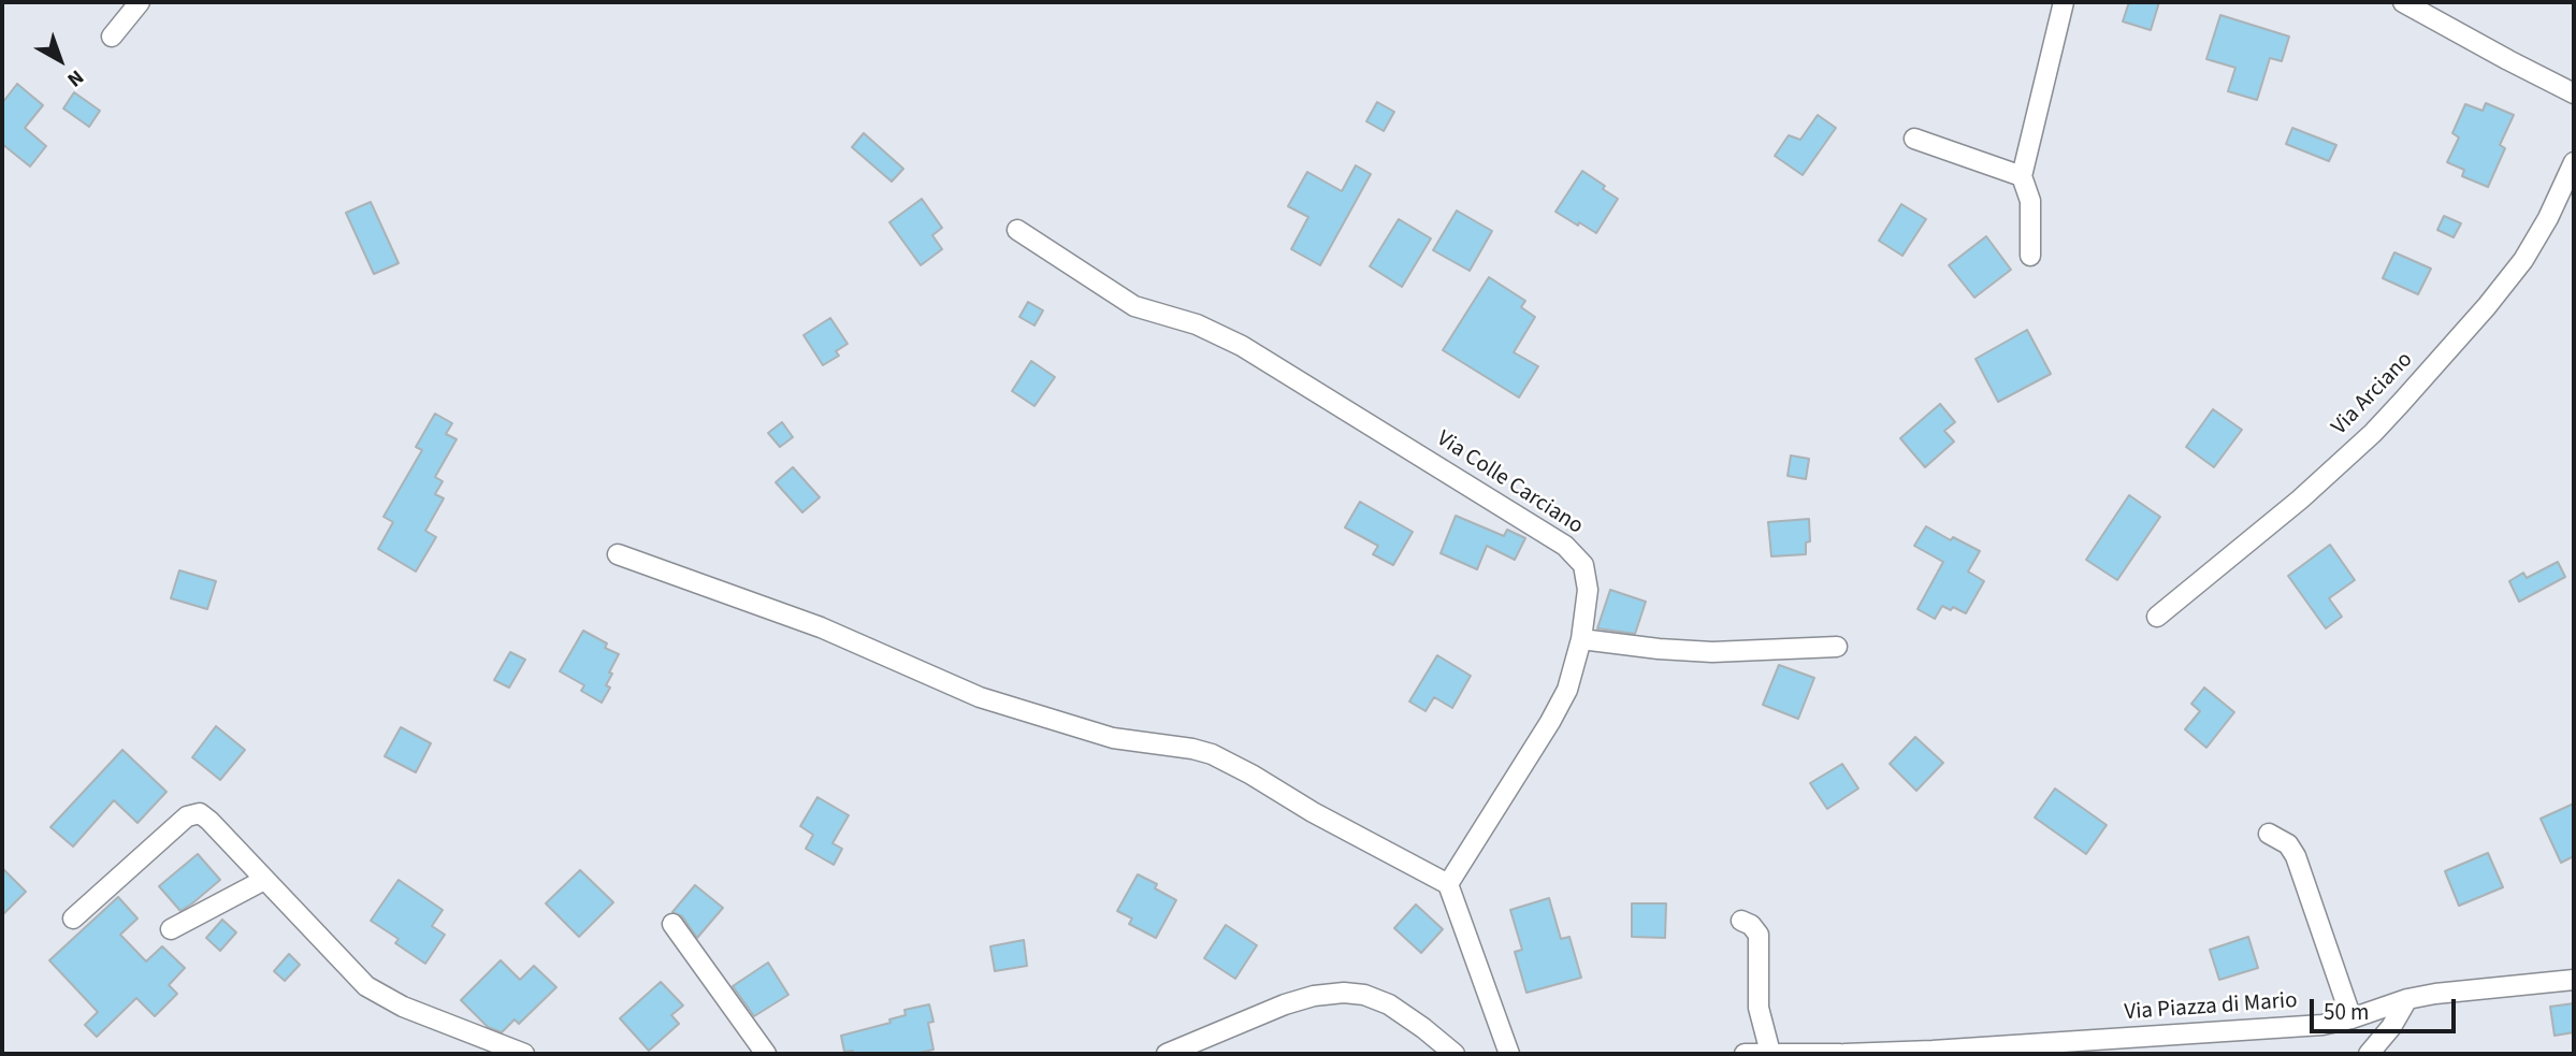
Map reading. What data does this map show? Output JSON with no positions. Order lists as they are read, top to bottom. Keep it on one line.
{"streets":{"street":["Via Arciano","Via Colle Carciano","Via Piazza di Mario"]},"scale_bar":"50 m","north":"bottom right"}
